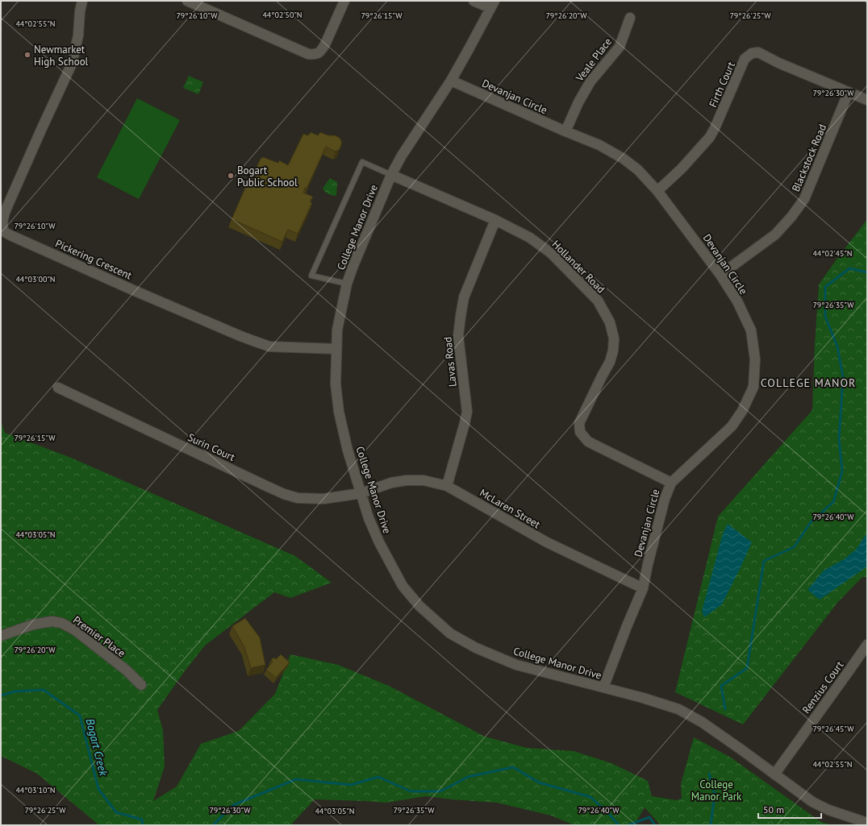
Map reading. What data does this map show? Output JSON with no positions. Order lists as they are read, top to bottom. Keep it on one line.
{"streets":{"street":["Veale Place","Firth Court","Devanjan Circle","Blackstock Road","College Manor Drive","Pickering Crescent","Hollander Road","Lavas Road","Surin Court","McLaren Street","Premier Place","Renzius Court"]},"crossings":[["Veale Place","Devanjan Circle"],["Firth Court","Devanjan Circle"],["Firth Court","Blackstock Road"],["Devanjan Circle","Blackstock Road"],["Devanjan Circle","College Manor Drive"],["Devanjan Circle","Hollander Road"],["Devanjan Circle","McLaren Street"],["College Manor Drive","Pickering Crescent"],["College Manor Drive","Hollander Road"],["College Manor Drive","Surin Court"],["College Manor Drive","McLaren Street"],["College Manor Drive","Renzius Court"],["Hollander Road","Lavas Road"],["Lavas Road","McLaren Street"],["Surin Court","McLaren Street"]],"districts":["COLLEGE MANOR"],"water":["Bogart Creek"],"parks":["College Manor Park"],"places":["Newmarket High School","Bogart Public School"],"scale_bar":"50 m","coordinates":["44°02'50\"N","79°26'10\"W","79°26'15\"W","79°26'20\"W","79°26'25\"W","44°02'55\"N","79°26'30\"W","44°02'45\"N","44°03'00\"N","79°26'35\"W","79°26'40\"W","44°03'05\"N","79°26'45\"W","44°03'10\"N"]}
